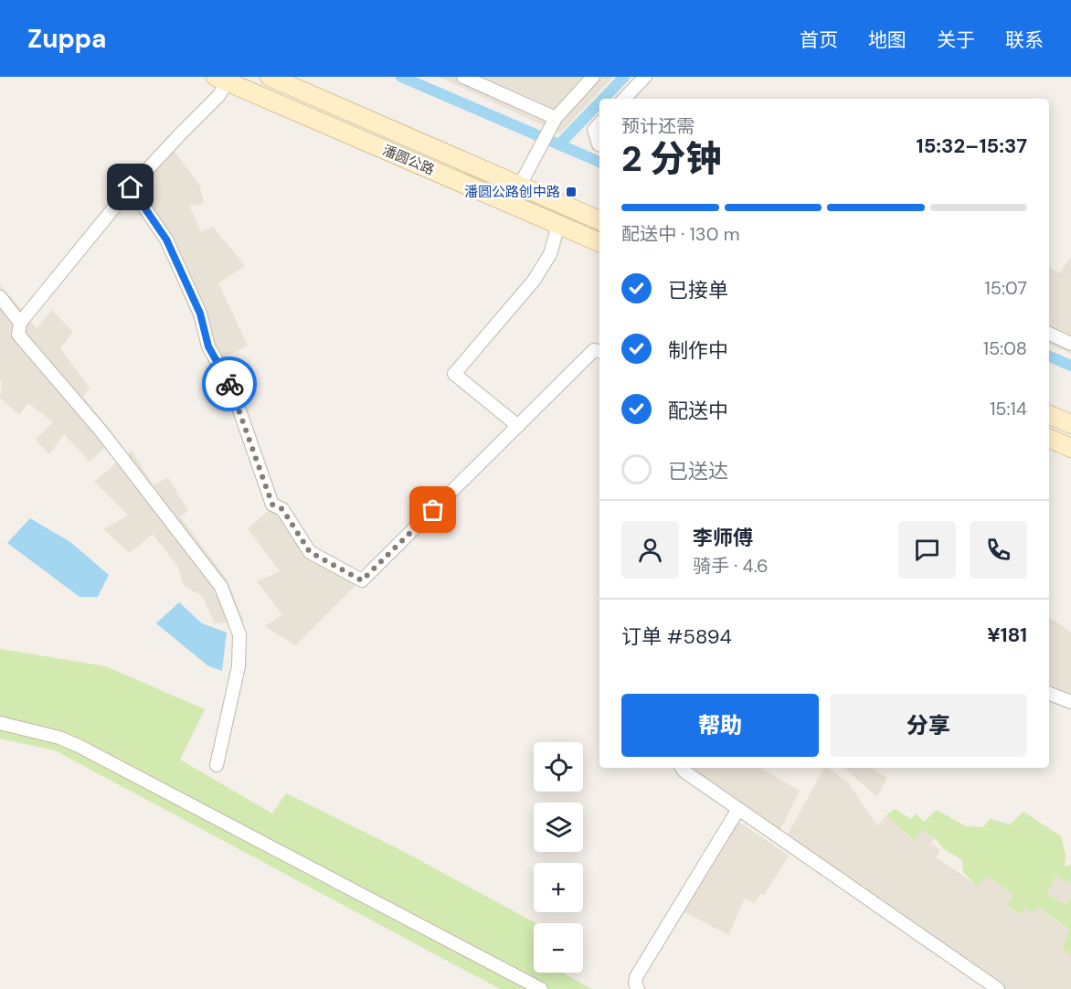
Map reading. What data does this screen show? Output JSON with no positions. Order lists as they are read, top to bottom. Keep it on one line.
{"streets":{"main road":["潘圆公路"]},"places":{"transit":["潘圆公路创中路"]},"page":{"header":"Zuppa","nav":["首页","地图","关于","联系"],"heading":["2 分钟","预计还需","15:32–15:37"],"panel":["李师傅","骑手 · 4.6","订单 #5894","¥181"],"bar":"配送中 · 130 m","list":[["已接单","15:07"],["制作中","15:08"],["配送中","15:14"],"已送达"],"buttons":["帮助","分享"],"map_buttons":["+","−"]}}
